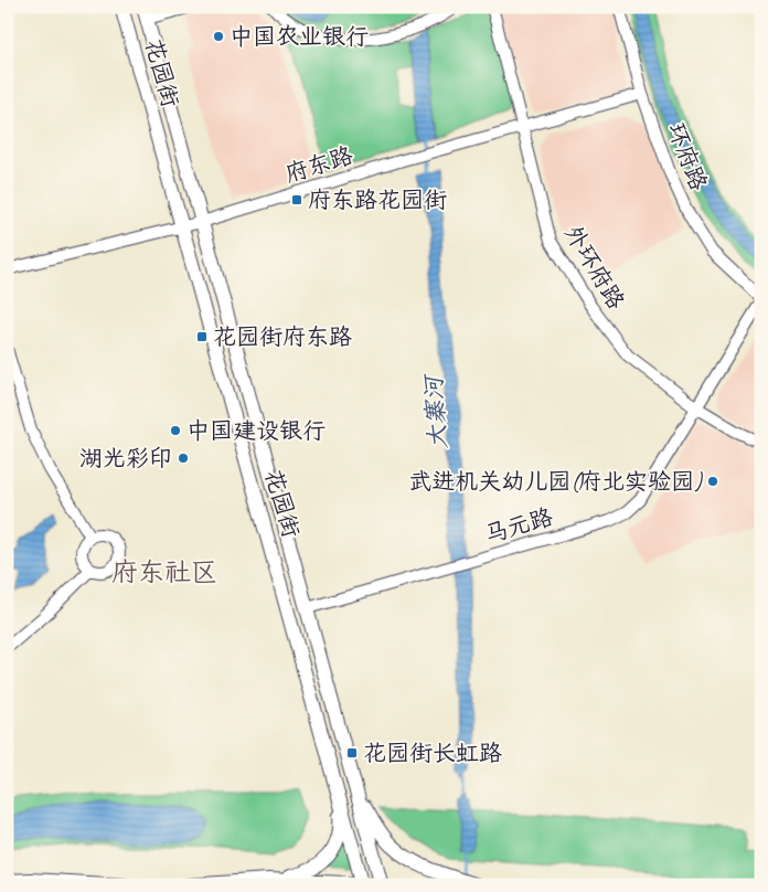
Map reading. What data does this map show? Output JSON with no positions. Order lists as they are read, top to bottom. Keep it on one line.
{"streets":{"main road":["花园街"],"street":["环府路","府东路","外环府路","马元路"]},"crossings":[["花园街","府东路"],["花园街","马元路"],["环府路","府东路"],["环府路","马元路"],["府东路","外环府路"],["外环府路","马元路"]],"districts":["府东社区"],"water":["大寨河"],"places":{"other":["中国农业银行","中国建设银行","湖光彩印","武进机关幼儿园(府北实验园)"],"transit":["府东路花园街","花园街府东路","花园街长虹路"]}}
